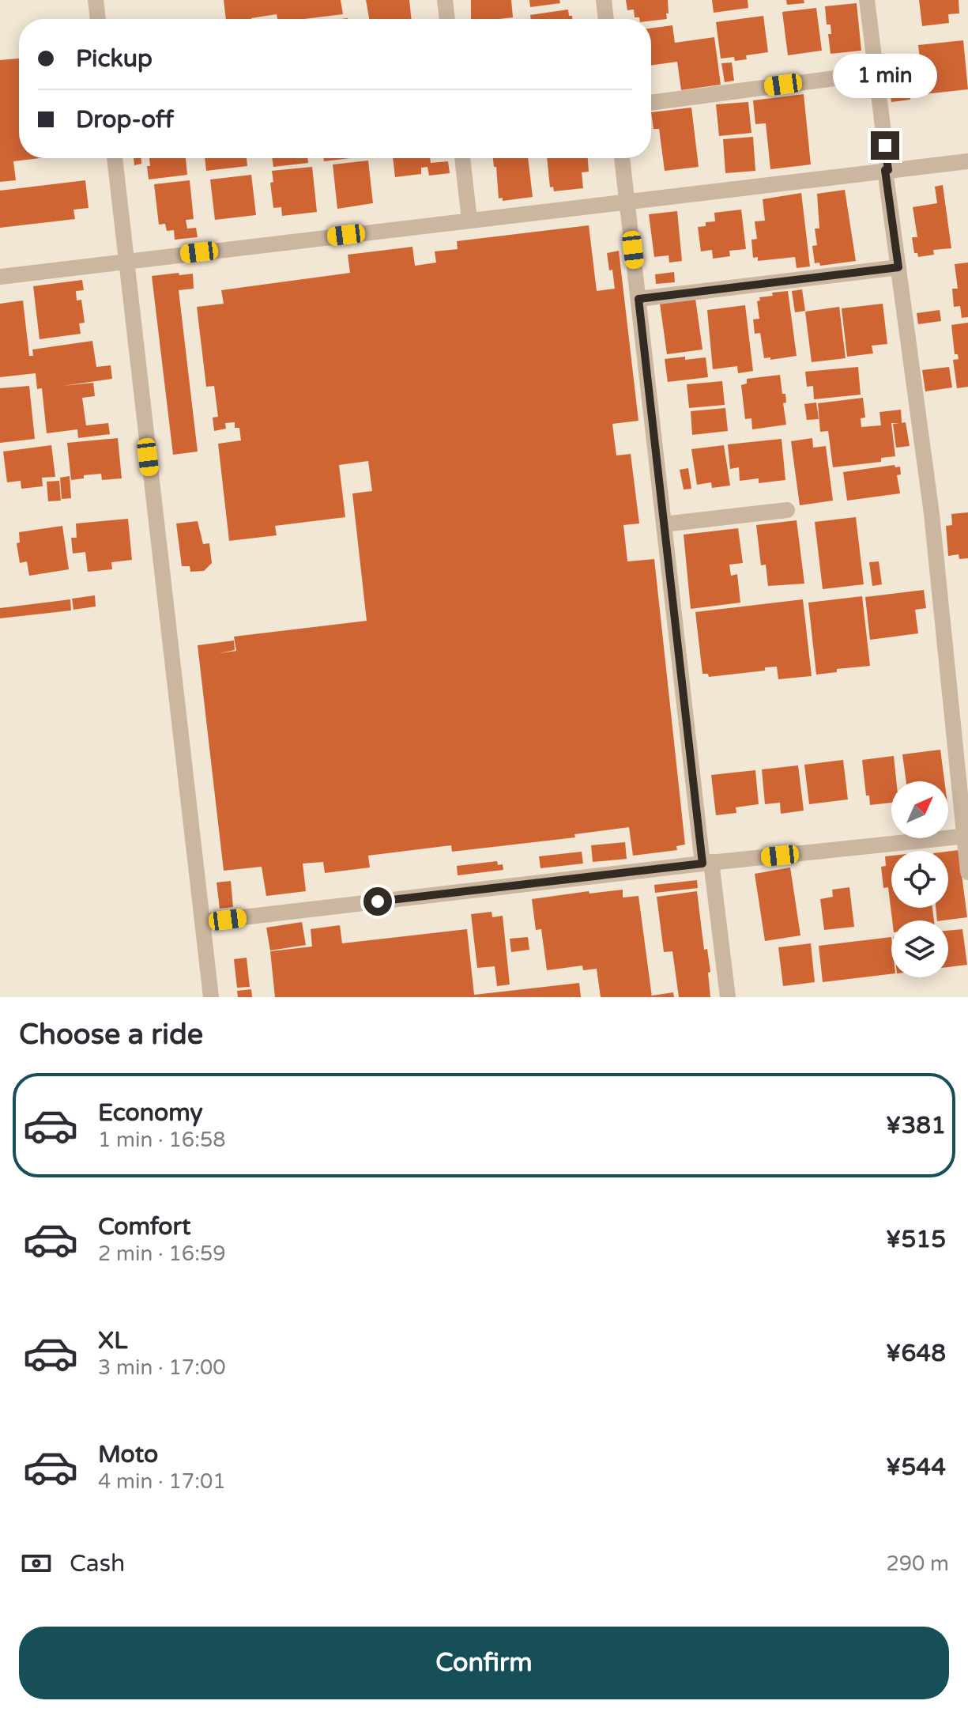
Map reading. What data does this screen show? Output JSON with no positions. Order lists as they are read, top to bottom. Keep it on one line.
{"north":"top right","page":{"banner":["Pickup","Drop-off"],"bubble":"1 min","heading":"Choose a ride","list":[{"name":"Economy","note":"1 min · 16:58","value":"¥381"},{"name":"Comfort","note":"2 min · 16:59","value":"¥515"},{"name":"XL","note":"3 min · 17:00","value":"¥648"},{"name":"Moto","note":"4 min · 17:01","value":"¥544"}],"pay":["Cash","290 m"],"buttons":"Confirm"}}
